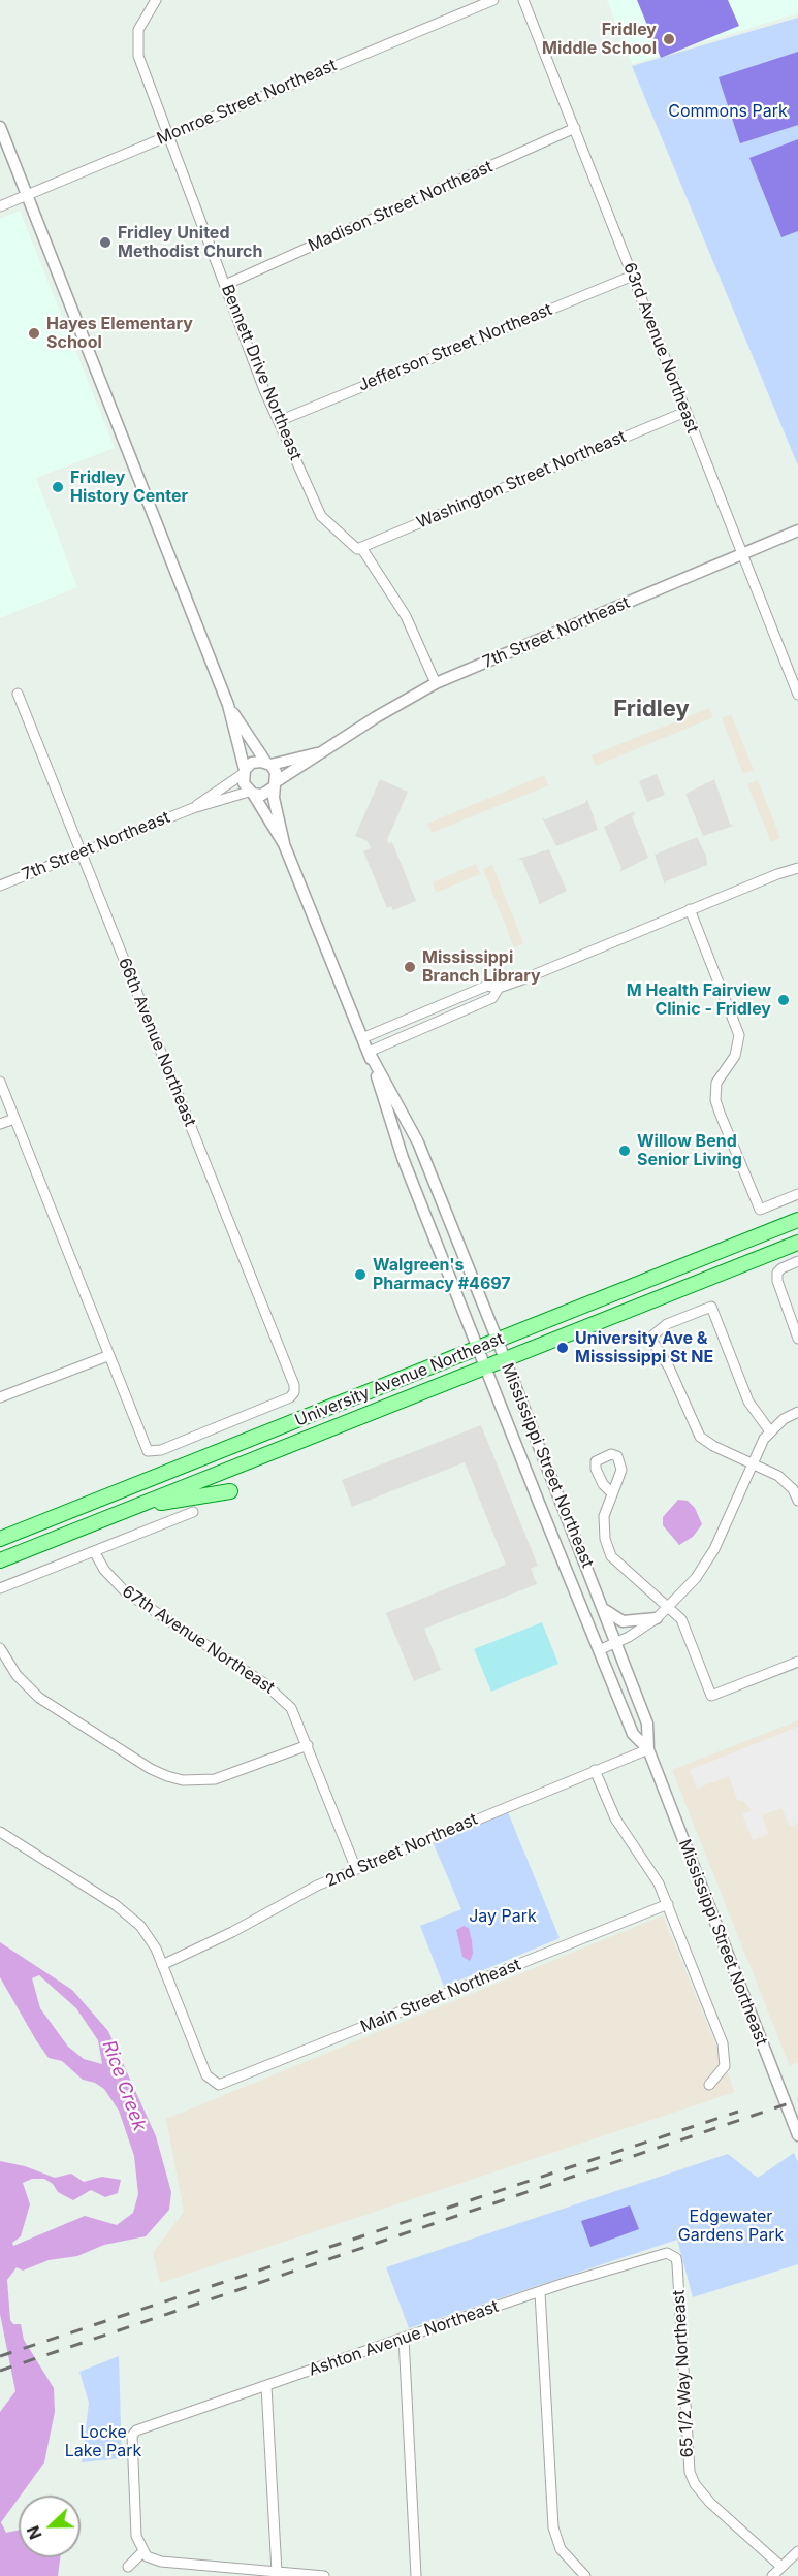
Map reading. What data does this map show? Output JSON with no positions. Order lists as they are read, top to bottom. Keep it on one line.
{"streets":{"main road":["University Avenue Northeast"],"street":["Monroe Street Northeast","Madison Street Northeast","Jefferson Street Northeast","63rd Avenue Northeast","Bennett Drive Northeast","Washington Street Northeast","7th Street Northeast","66th Avenue Northeast","Mississippi Street Northeast","67th Avenue Northeast","2nd Street Northeast","Main Street Northeast","Ashton Avenue Northeast","65 1/2 Way Northeast"]},"crossings":[["Monroe Street Northeast","Bennett Drive Northeast"],["Madison Street Northeast","63rd Avenue Northeast"],["Madison Street Northeast","Bennett Drive Northeast"],["Jefferson Street Northeast","63rd Avenue Northeast"],["Jefferson Street Northeast","Bennett Drive Northeast"],["63rd Avenue Northeast","Washington Street Northeast"],["63rd Avenue Northeast","7th Street Northeast"],["Bennett Drive Northeast","Washington Street Northeast"],["Bennett Drive Northeast","7th Street Northeast"],["7th Street Northeast","66th Avenue Northeast"],["7th Street Northeast","Mississippi Street Northeast"],["University Avenue Northeast","Mississippi Street Northeast"],["Mississippi Street Northeast","2nd Street Northeast"],["67th Avenue Northeast","2nd Street Northeast"],["2nd Street Northeast","Main Street Northeast"],["Ashton Avenue Northeast","65 1/2 Way Northeast"]],"districts":["Fridley"],"water":["Rice Creek"],"parks":["Commons Park","Jay Park","Edgewater Gardens Park","Locke Lake Park"],"places":["Fridley Middle School","Fridley United Methodist Church","Hayes Elementary School","Fridley History Center","Mississippi Branch Library","M Health Fairview Clinic - Fridley","Willow Bend Senior Living","Walgreen's Pharmacy #4697","University Ave & Mississippi St NE"],"north":"left"}
